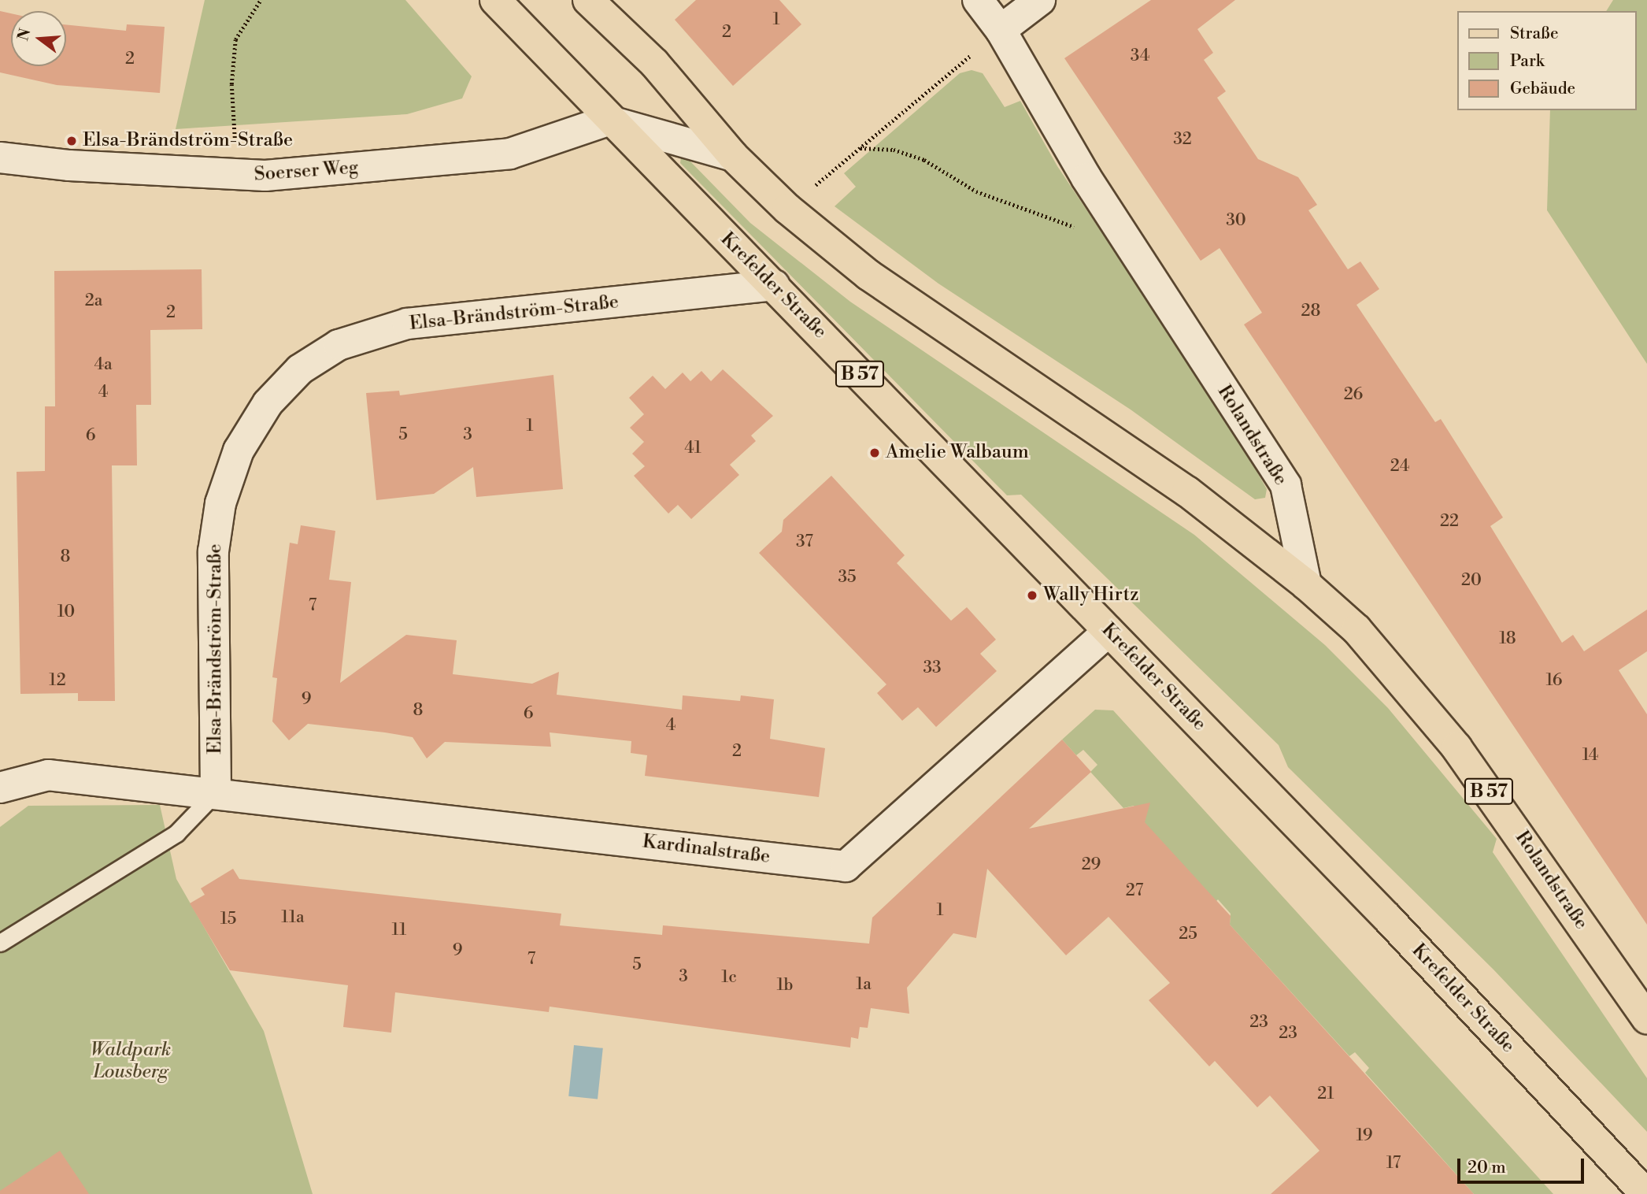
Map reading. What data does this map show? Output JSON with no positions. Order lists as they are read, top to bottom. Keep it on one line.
{"streets":{"main road":["Krefelder Straße","B 57","Rolandstraße"],"street":["Soerser Weg","Elsa-Brändström-Straße","Kardinalstraße"]},"crossings":[["Soerser Weg","Krefelder Straße"],["Krefelder Straße","Elsa-Brändström-Straße"],["Krefelder Straße","Kardinalstraße"],["Elsa-Brändström-Straße","Kardinalstraße"],["B 57","Rolandstraße"]],"parks":["Waldpark Lousberg"],"places":["Elsa-Brändström-Straße","Amelie Walbaum","Wally Hirtz"],"house_numbers":["1","2","34","2","32","30","2a","28","2","4a","4","26","1","5","3","6","41","24","22","37","8","35","20","7","10","18","33","12","16","9","8","6","4","2","14","29","27","1","11a","15","11","25","9","7","5","3","1c","1a","1b","23","23","21","19","17"],"legend":["Straße","Park","Gebäude"],"scale_bar":"20 m","north":"left"}
